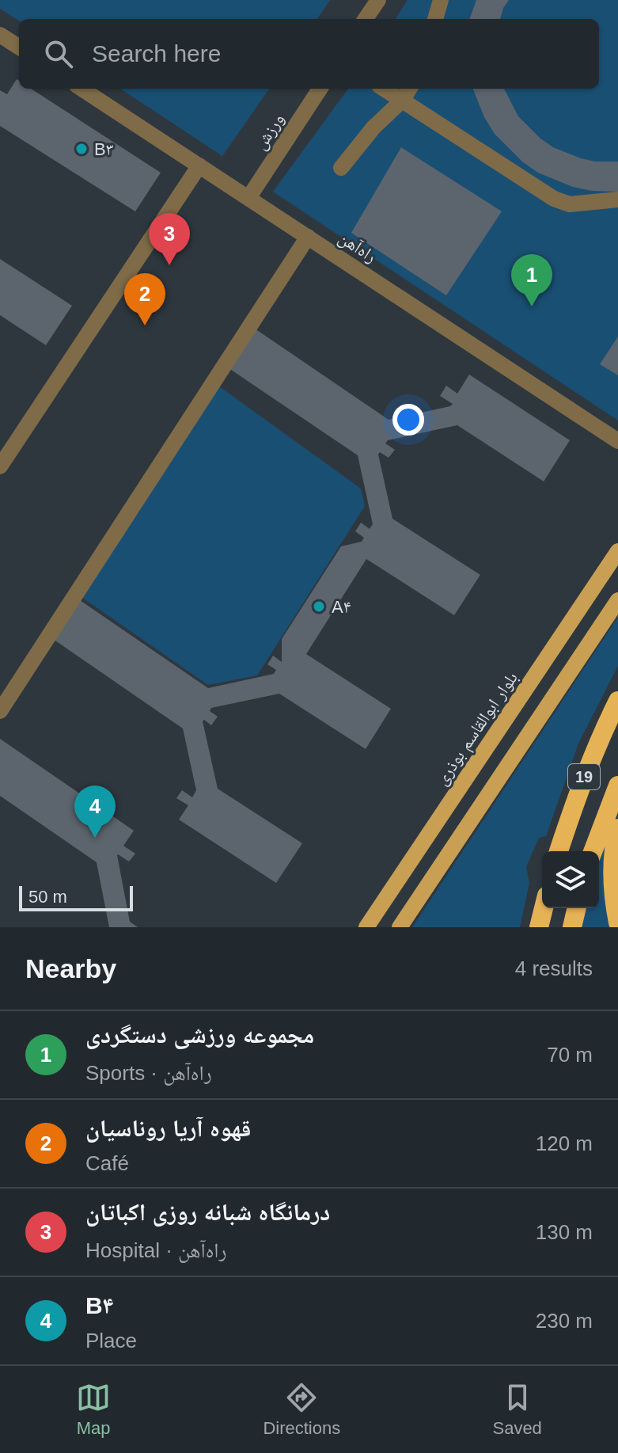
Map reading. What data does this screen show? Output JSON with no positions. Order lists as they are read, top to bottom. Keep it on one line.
{"streets":{"highway":["19"],"main road":["بلوار ابوالقاسم بوذری"],"street":["ورزش","راه‌آهن"]},"crossings":[["ورزش","راه‌آهن"]],"places":["B۳","A۴"],"scale_bar":"50 m","page":{"search":"Search here","pins":["3","1","2","4"],"scale":"50 m","heading":["Nearby","4 results"],"list":[{"mark":"1","name":"مجموعه ورزشی دستگردی","note":"Sports · راه‌آهن","value":"70 m"},{"mark":"2","name":"قهوه آریا روناسیان","note":"Café","value":"120 m"},{"mark":"3","name":"درمانگاه شبانه روزی اکباتان","note":"Hospital · راه‌آهن","value":"130 m"},{"mark":"4","name":"B۴","note":"Place","value":"230 m"}],"nav":["Map","Directions","Saved"]}}
